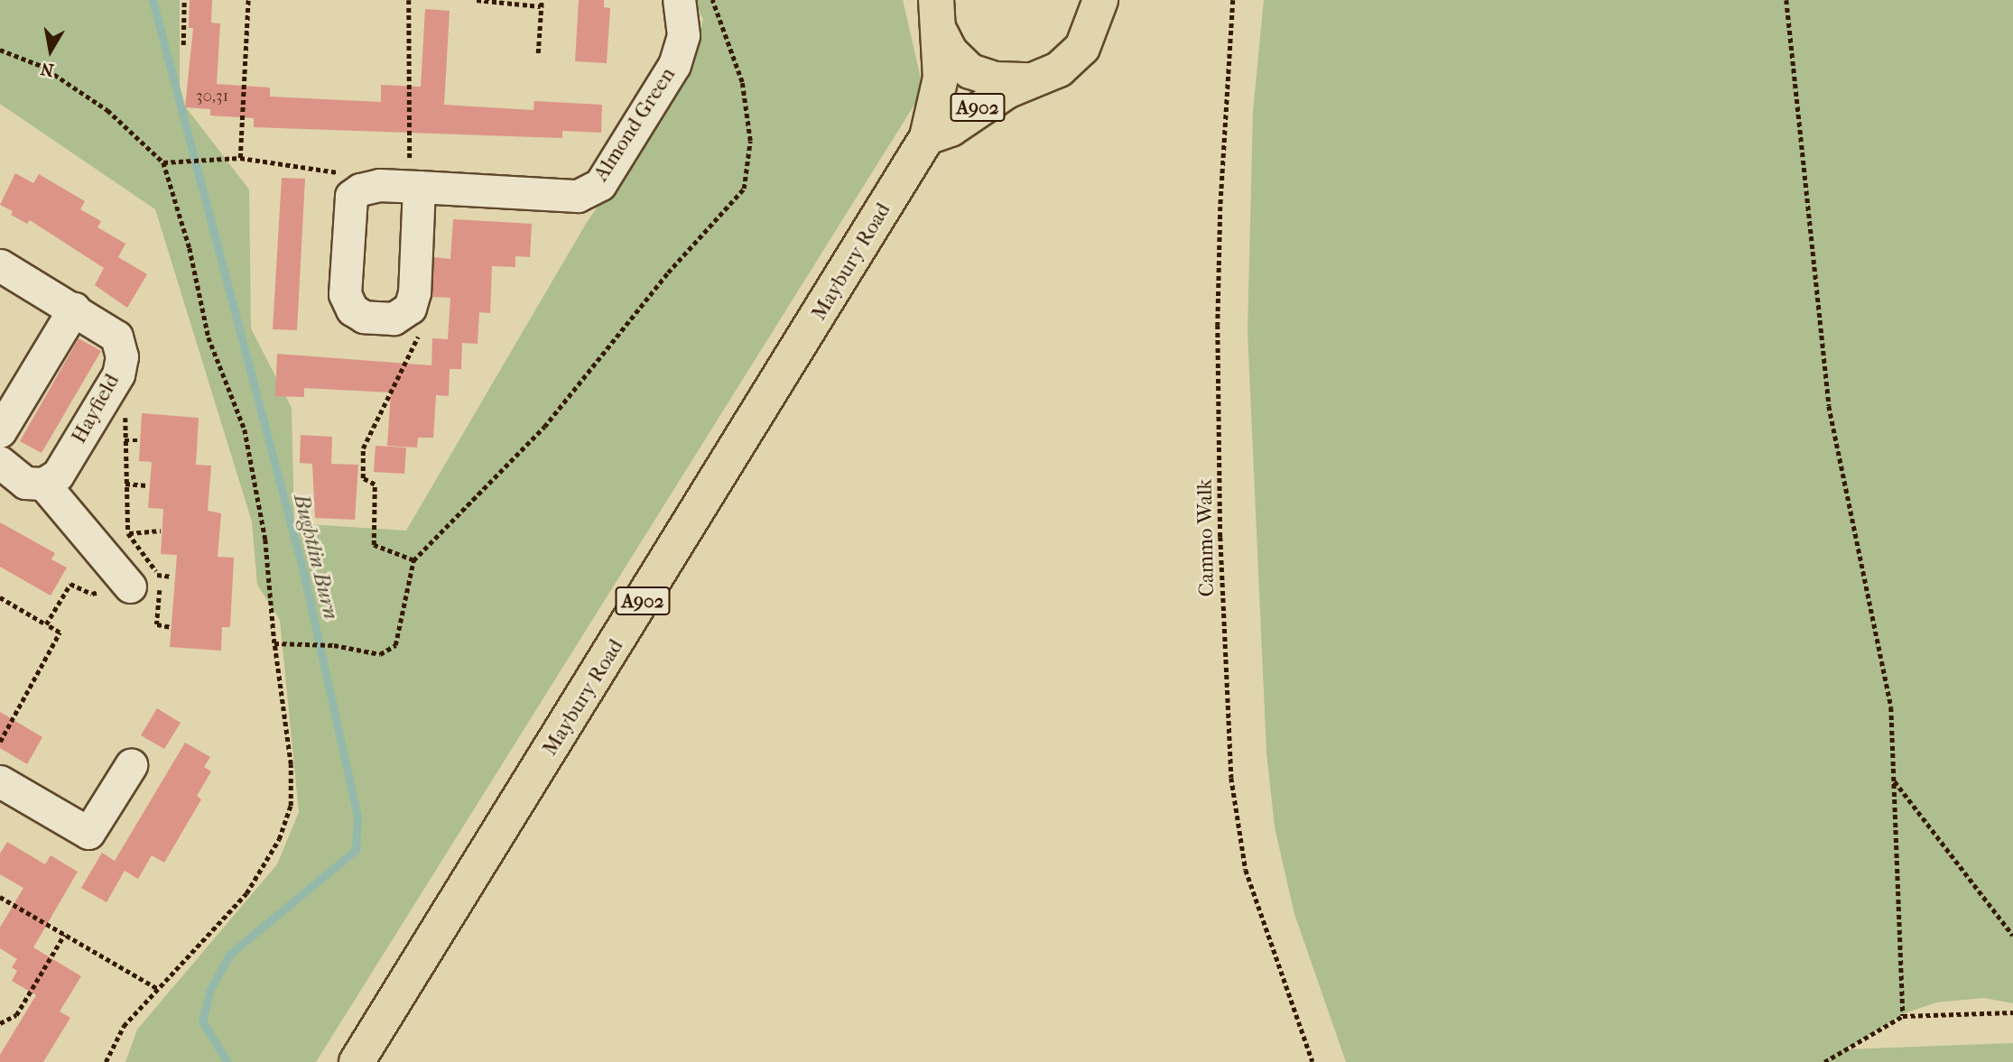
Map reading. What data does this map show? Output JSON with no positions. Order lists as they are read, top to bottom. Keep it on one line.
{"streets":{"main road":["A902","Maybury Road"],"street":["Almond Green","Hayfield"],"path":["Cammo Walk"]},"water":["Bughtlin Burn"],"house_numbers":["30,31"],"north":"bottom"}
